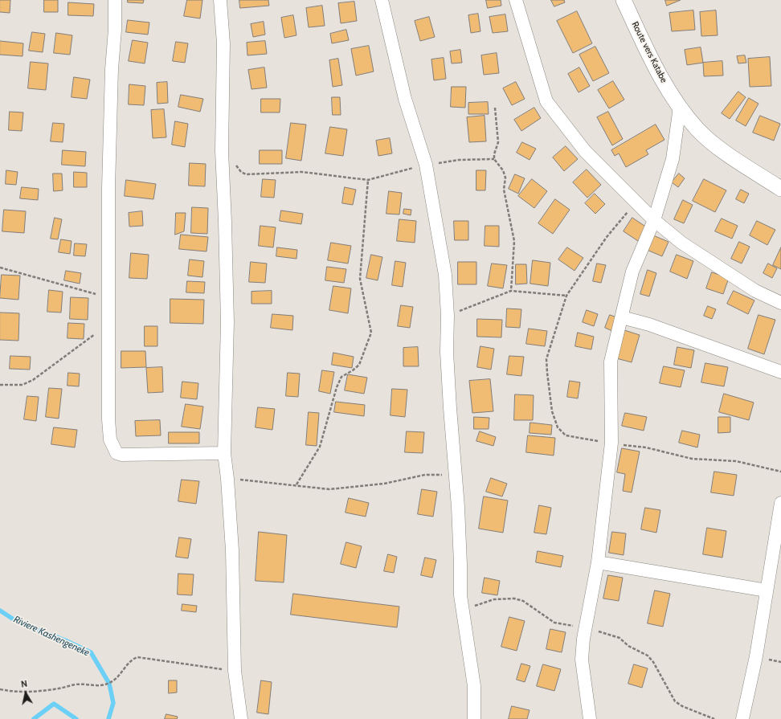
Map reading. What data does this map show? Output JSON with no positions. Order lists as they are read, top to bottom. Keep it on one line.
{"streets":{"street":["Route vers Katabe"]},"water":["Riviere Kashengeneke"],"north":"top"}
